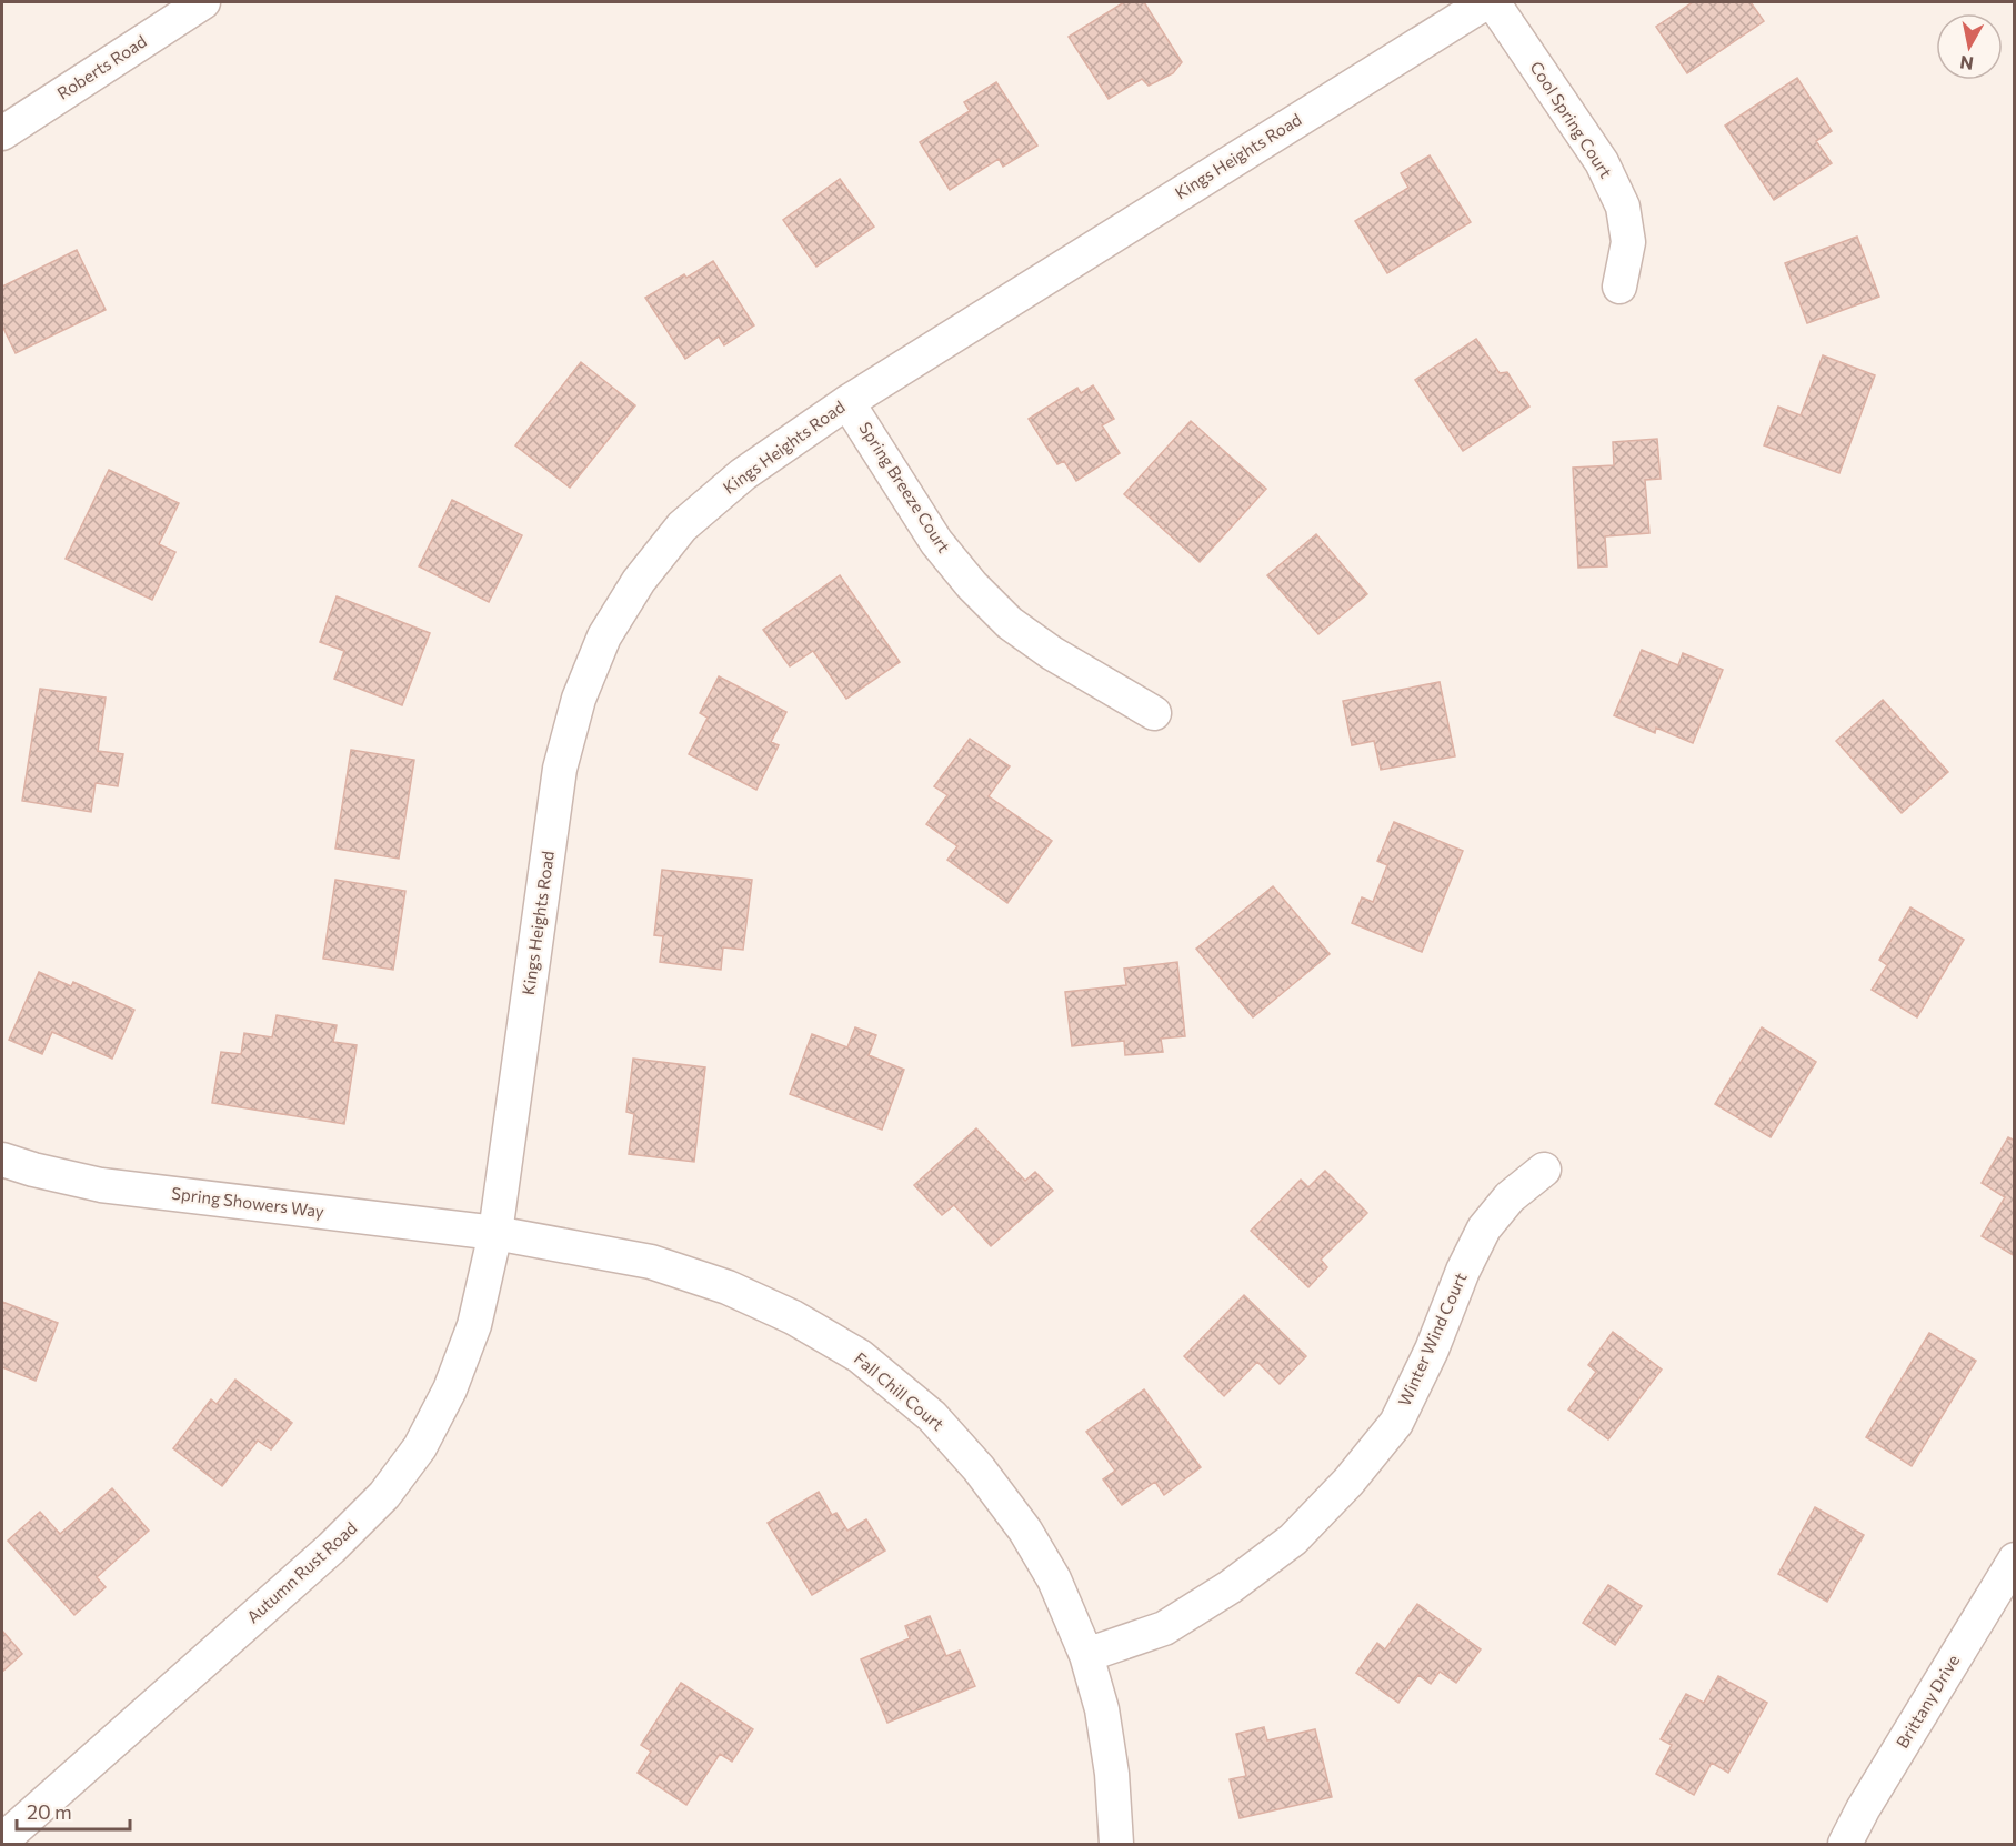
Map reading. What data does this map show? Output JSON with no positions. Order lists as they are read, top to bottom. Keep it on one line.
{"streets":{"street":["Roberts Road","Cool Spring Court","Kings Heights Road","Spring Breeze Court","Spring Showers Way","Winter Wind Court","Fall Chill Court","Autumn Rust Road","Brittany Drive"]},"crossings":[["Kings Heights Road","Spring Breeze Court"],["Kings Heights Road","Spring Showers Way"],["Kings Heights Road","Fall Chill Court"],["Kings Heights Road","Autumn Rust Road"],["Spring Showers Way","Fall Chill Court"],["Spring Showers Way","Autumn Rust Road"],["Winter Wind Court","Fall Chill Court"],["Fall Chill Court","Autumn Rust Road"]],"scale_bar":"20 m","north":"bottom"}
